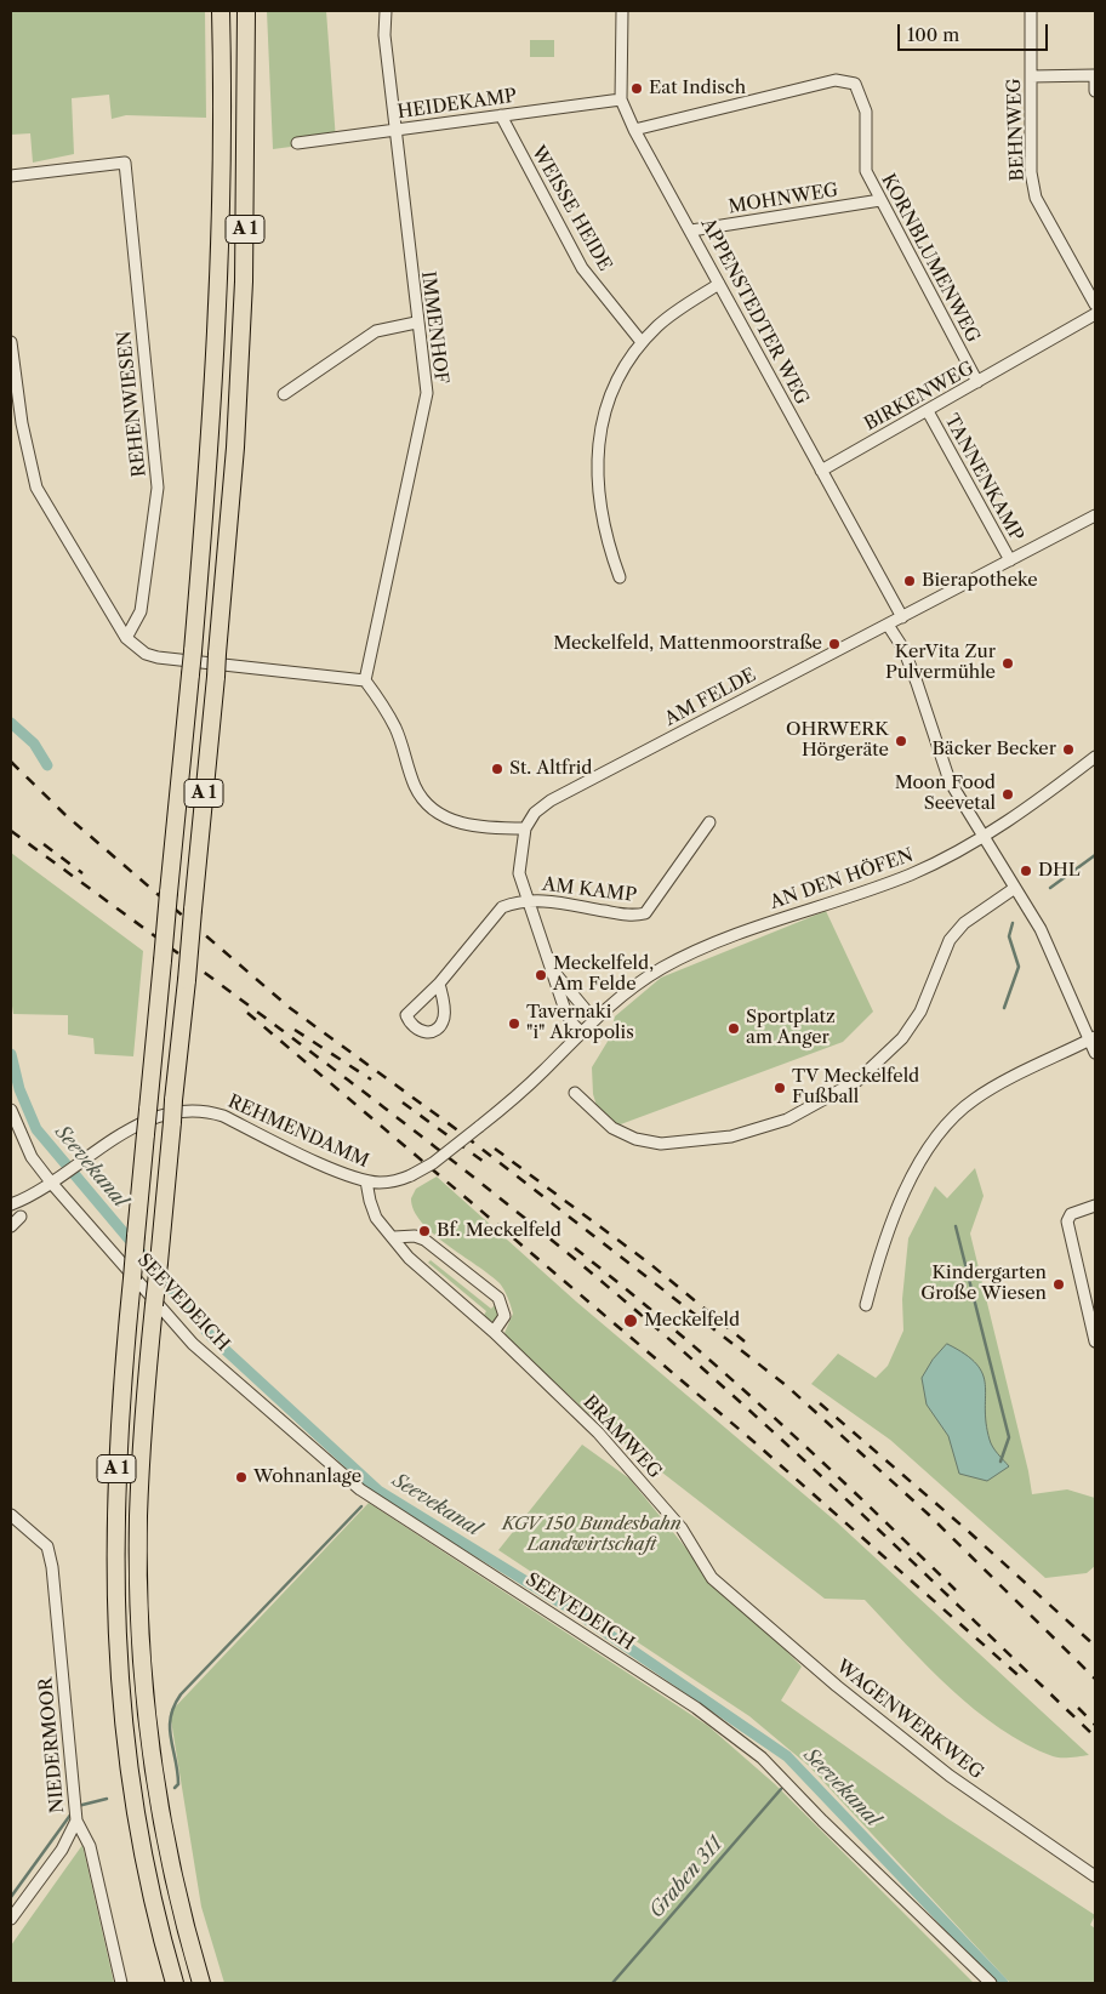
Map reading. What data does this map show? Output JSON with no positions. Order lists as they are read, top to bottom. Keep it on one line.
{"streets":{"highway":["A 1"],"street":["HEIDEKAMP","BEHNWEG","MOHNWEG","WEISSE HEIDE","KORNBLUMENWEG","APPENSTEDTER WEG","IMMENHOF","BIRKENWEG","REHENWIESEN","TANNENKAMP","AM FELDE","AN DEN HÖFEN","AM KAMP","REHMENDAMM","SEEVEDEICH","BRAMWEG","WAGENWERKWEG","NIEDERMOOR"]},"crossings":[["HEIDEKAMP","WEISSE HEIDE"],["HEIDEKAMP","APPENSTEDTER WEG"],["HEIDEKAMP","IMMENHOF"],["MOHNWEG","KORNBLUMENWEG"],["MOHNWEG","APPENSTEDTER WEG"],["KORNBLUMENWEG","APPENSTEDTER WEG"],["KORNBLUMENWEG","BIRKENWEG"],["APPENSTEDTER WEG","BIRKENWEG"],["APPENSTEDTER WEG","AM FELDE"],["BIRKENWEG","TANNENKAMP"],["TANNENKAMP","AM FELDE"],["AM FELDE","AM KAMP"],["AN DEN HÖFEN","REHMENDAMM"],["REHMENDAMM","SEEVEDEICH"],["REHMENDAMM","BRAMWEG"],["BRAMWEG","WAGENWERKWEG"]],"water":["Seevekanal","Graben 311"],"parks":["KGV 150 Bundesbahn Landwirtschaft"],"places":["Eat Indisch","Bierapotheke","Meckelfeld, Mattenmoorstraße","KerVita Zur Pulvermühle","OHRWERK Hörgeräte","Bäcker Becker","St. Altfrid","Moon Food Seevetal","DHL","Meckelfeld, Am Felde","Tavernaki \"i\" Akropolis","Sportplatz am Anger","TV Meckelfeld Fußball","Bf. Meckelfeld","Kindergarten Große Wiesen","Meckelfeld","Wohnanlage"],"scale_bar":"100 m"}
